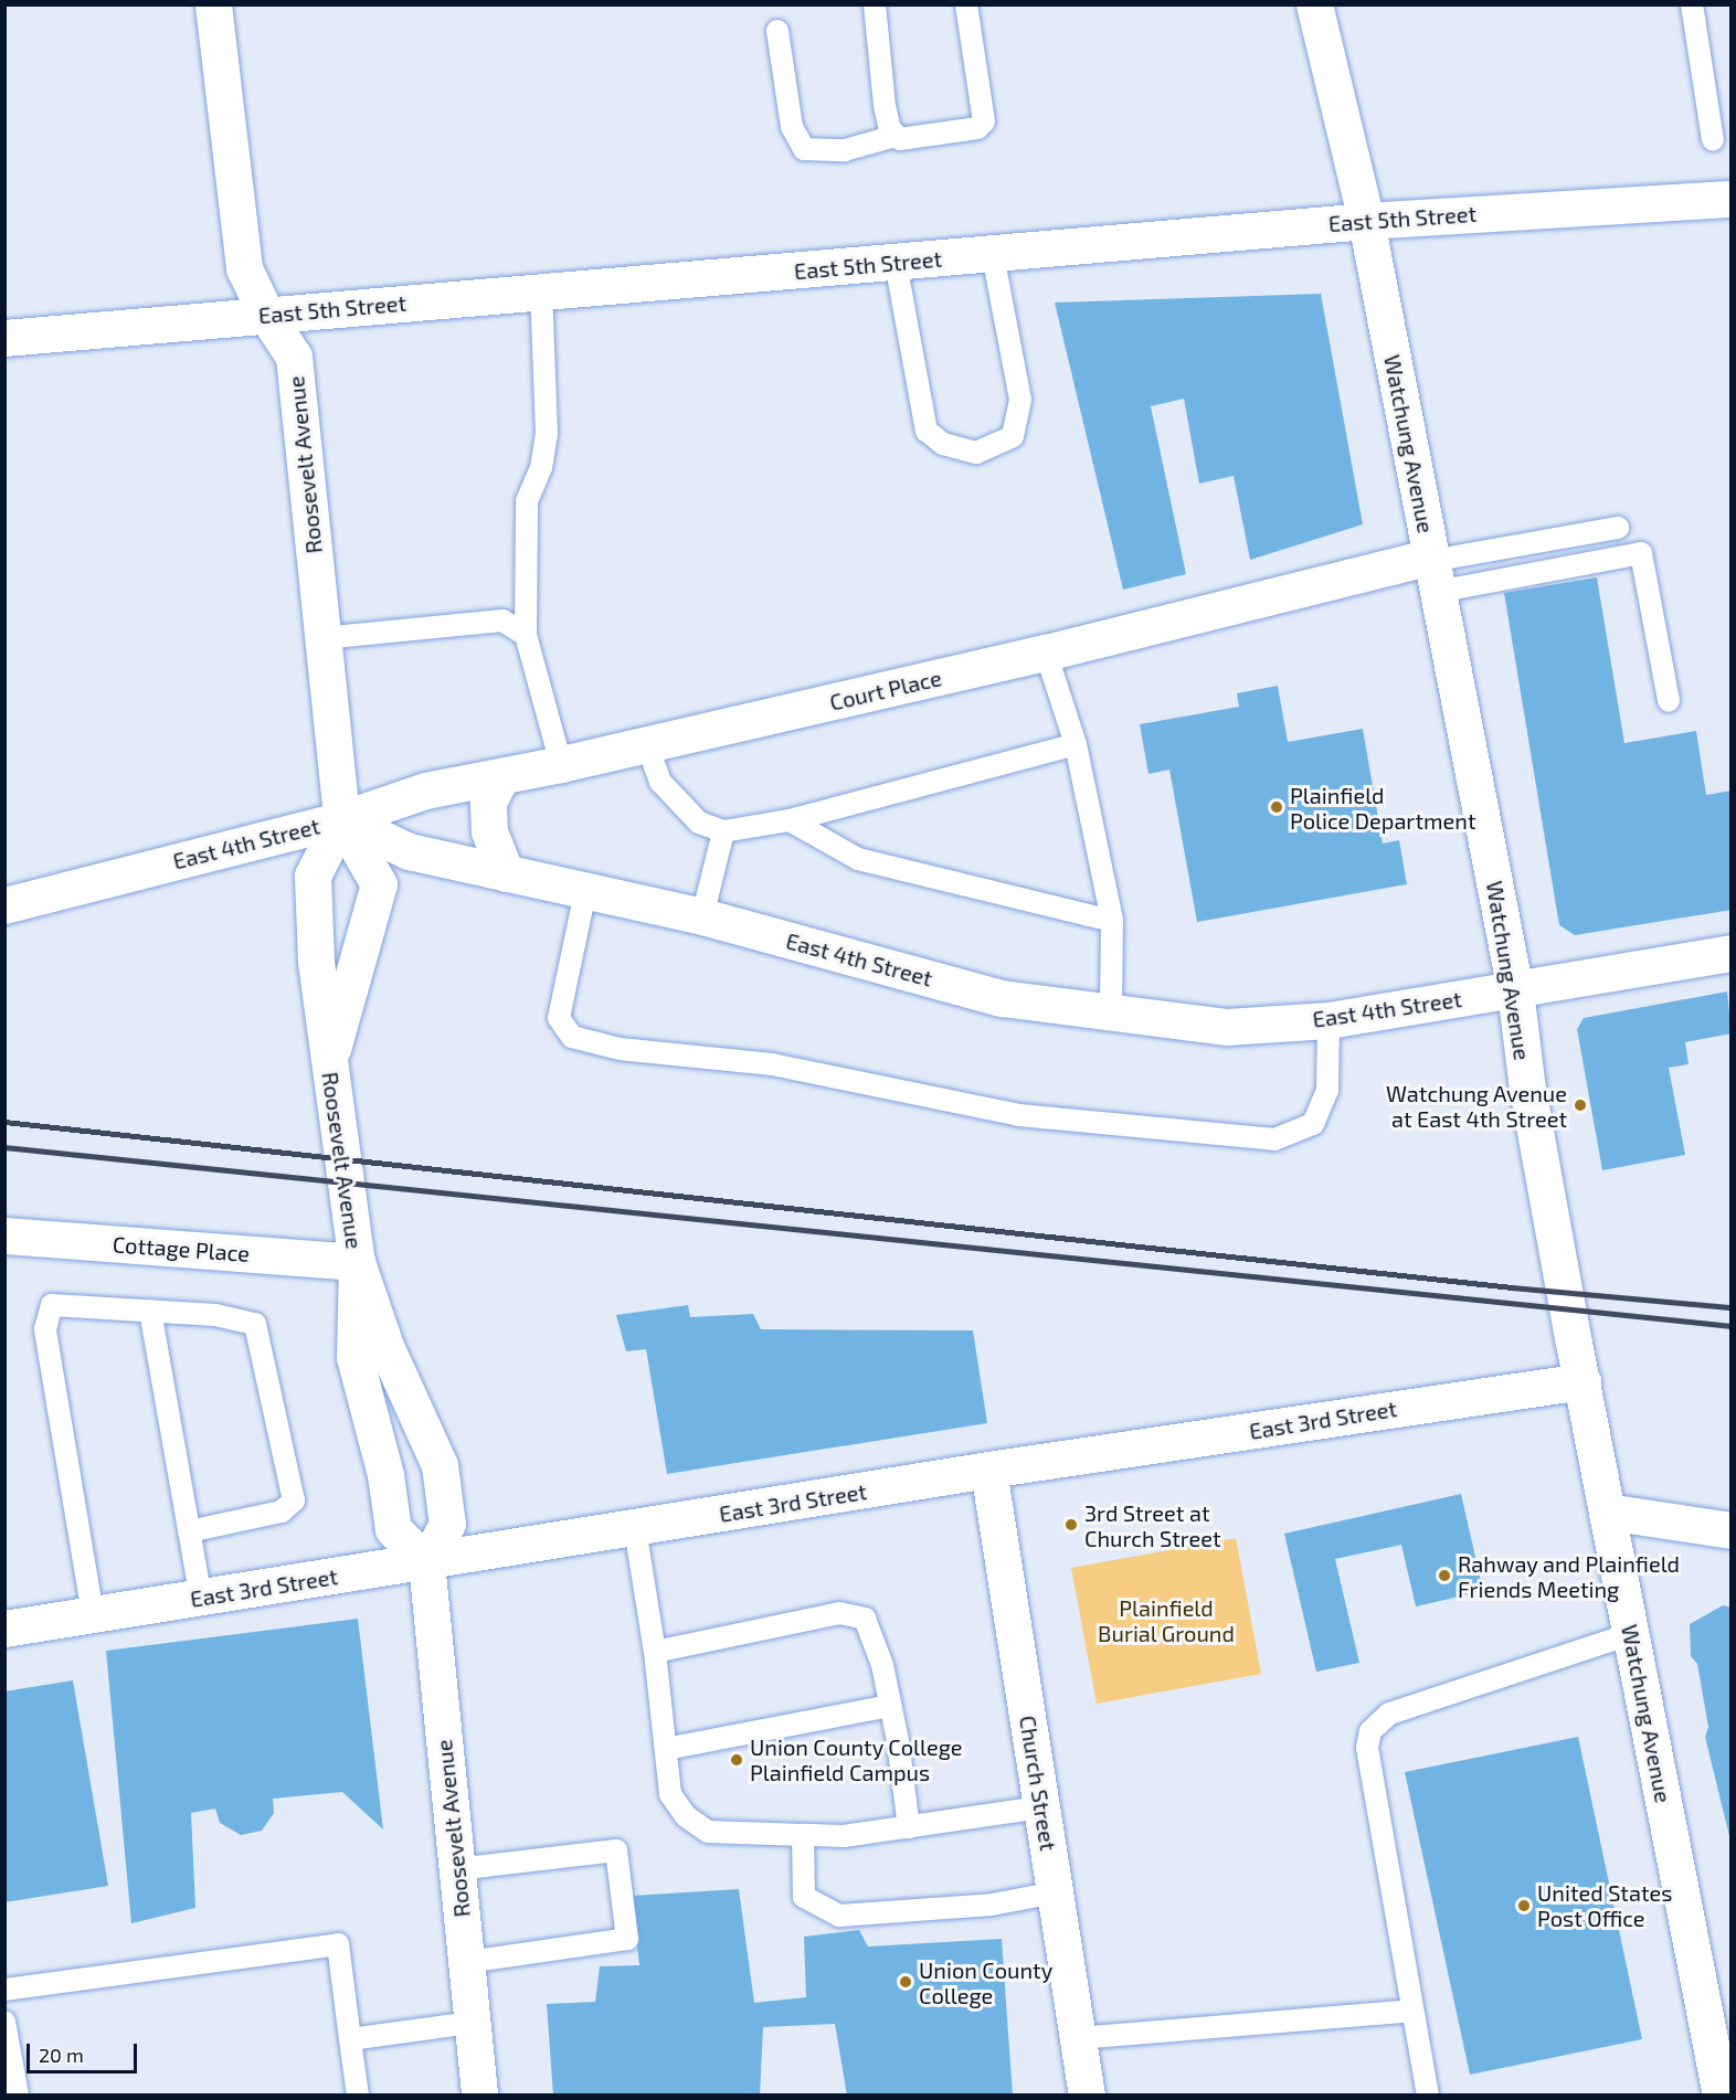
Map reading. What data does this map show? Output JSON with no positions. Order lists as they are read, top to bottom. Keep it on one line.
{"streets":{"street":["East 5th Street","Watchung Avenue","Roosevelt Avenue","Court Place","East 4th Street","Cottage Place","East 3rd Street","Church Street"]},"crossings":[["East 5th Street","Watchung Avenue"],["East 5th Street","Roosevelt Avenue"],["Watchung Avenue","Court Place"],["Watchung Avenue","East 4th Street"],["Watchung Avenue","East 3rd Street"],["Roosevelt Avenue","Court Place"],["Roosevelt Avenue","East 4th Street"],["Roosevelt Avenue","Cottage Place"],["Roosevelt Avenue","East 3rd Street"],["Court Place","East 4th Street"],["East 3rd Street","Church Street"]],"parks":["Plainfield Burial Ground"],"places":["Plainfield Police Department","Watchung Avenue at East 4th Street","3rd Street at Church Street","Rahway and Plainfield Friends Meeting","Union County College Plainfield Campus","United States Post Office","Union County College"],"scale_bar":"20 m"}
